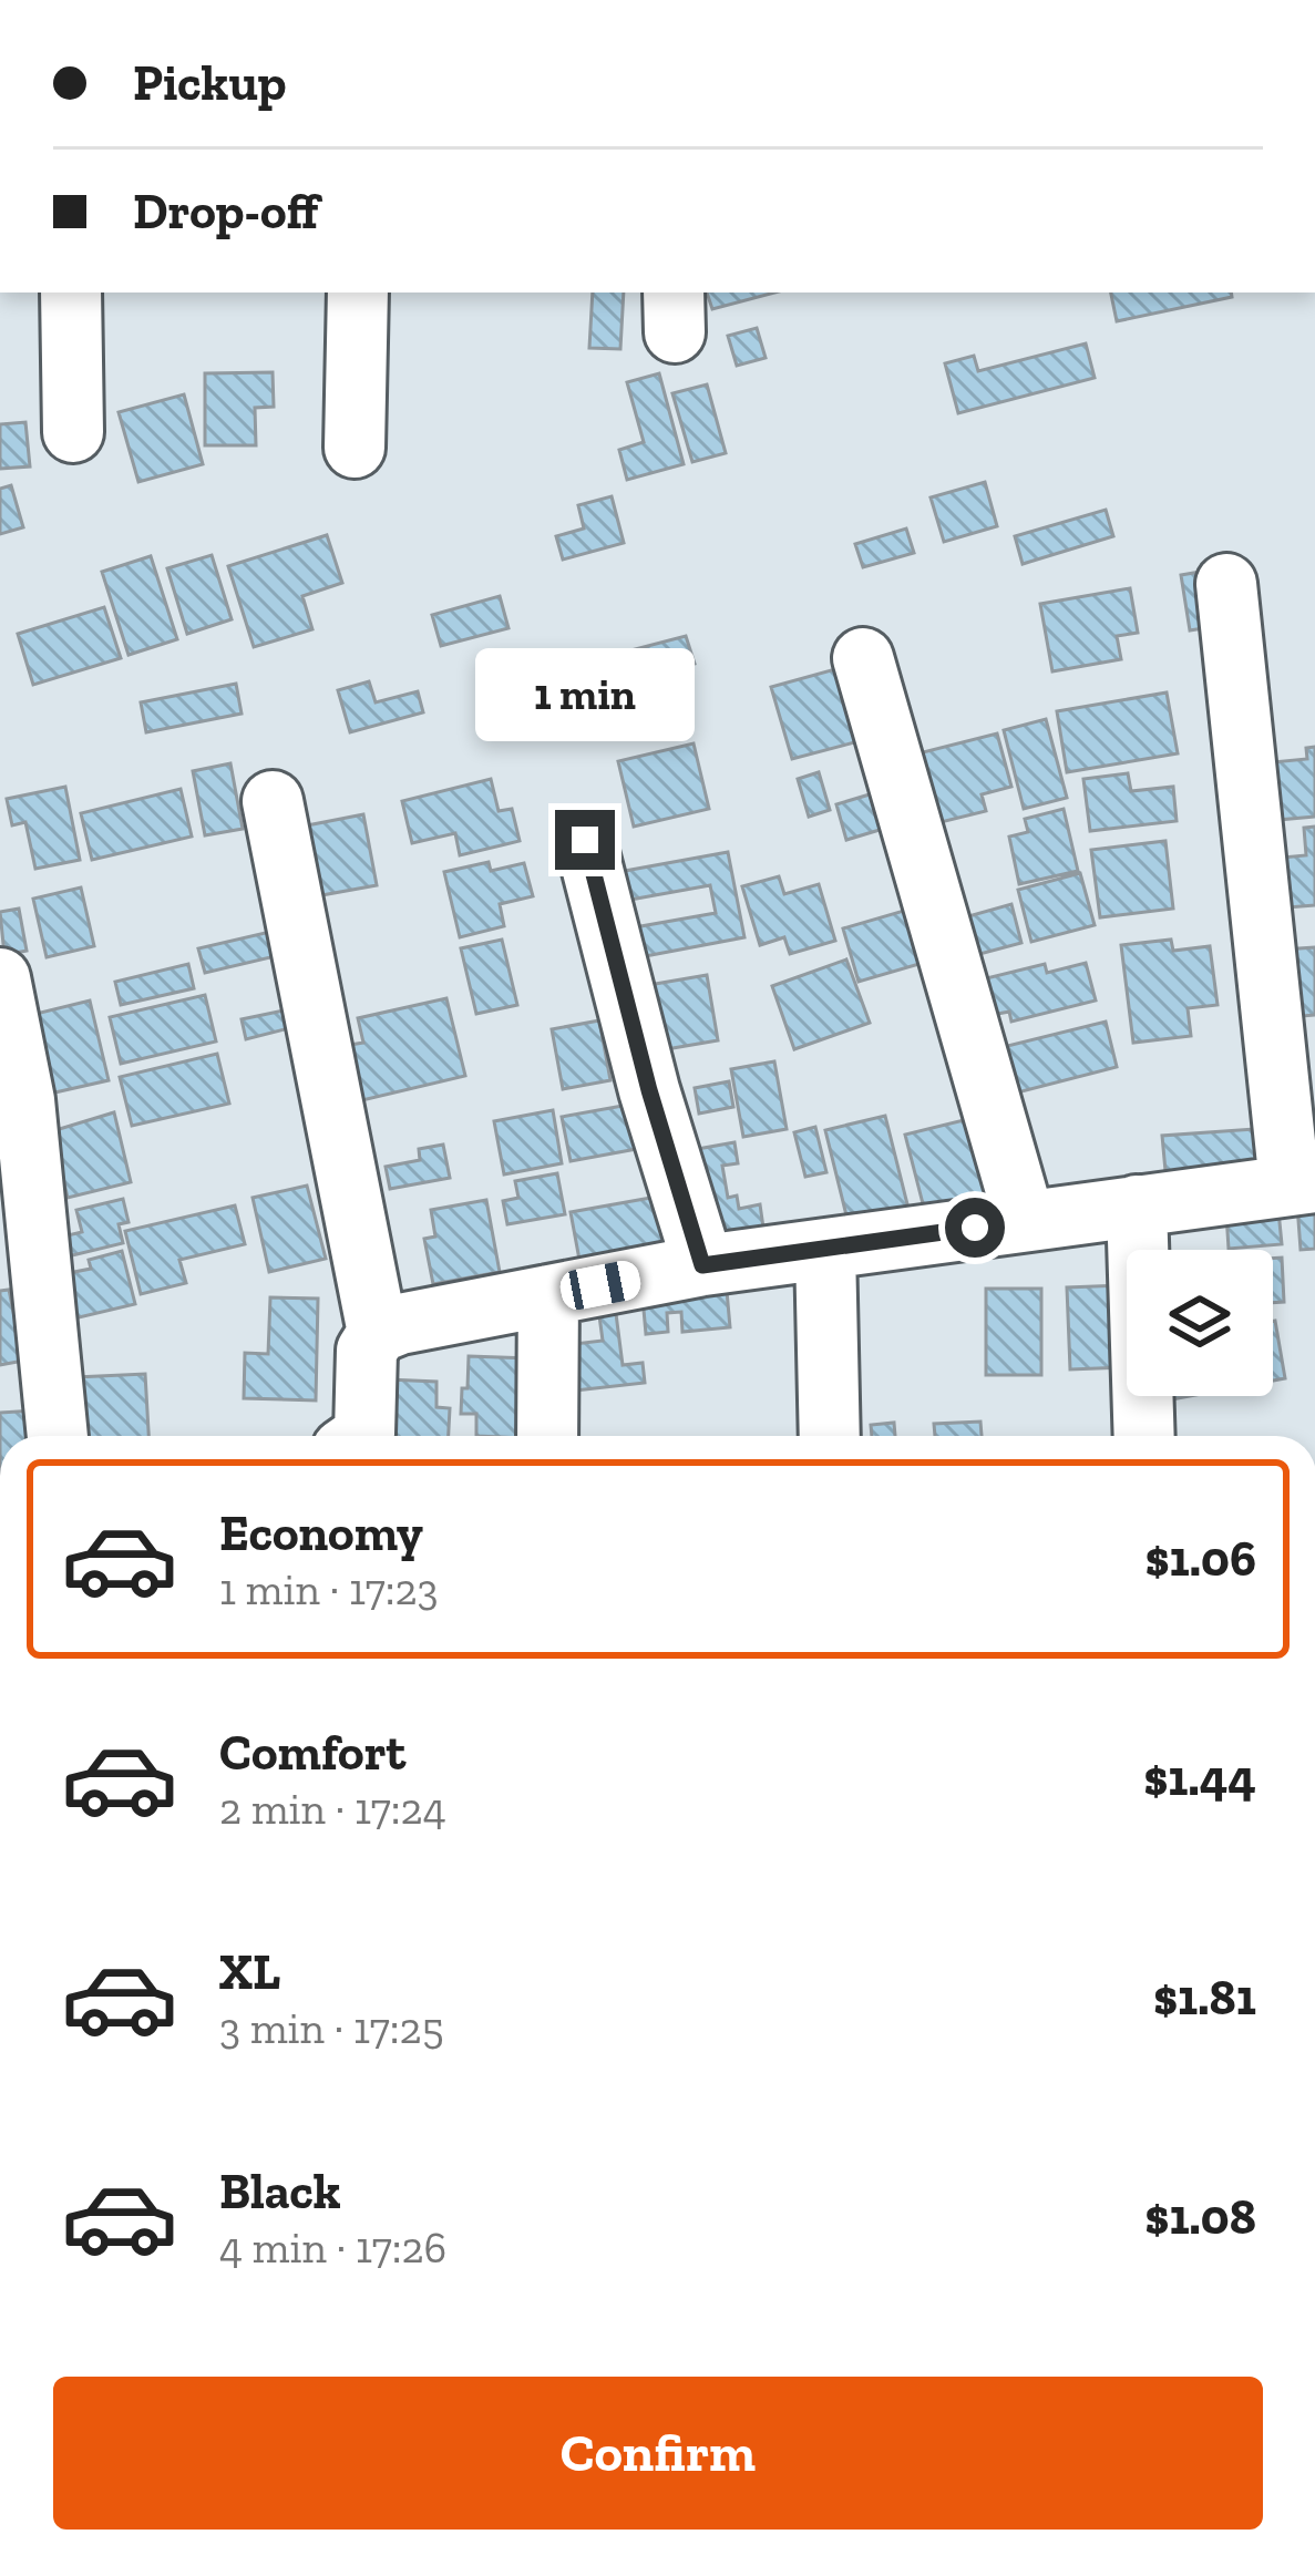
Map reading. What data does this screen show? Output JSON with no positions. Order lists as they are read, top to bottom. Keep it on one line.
{"page":{"banner":["Pickup","Drop-off"],"bubble":"1 min","list":[{"name":"Economy","note":"1 min · 17:23","value":"$1.06"},{"name":"Comfort","note":"2 min · 17:24","value":"$1.44"},{"name":"XL","note":"3 min · 17:25","value":"$1.81"},{"name":"Black","note":"4 min · 17:26","value":"$1.08"}],"buttons":"Confirm"}}
